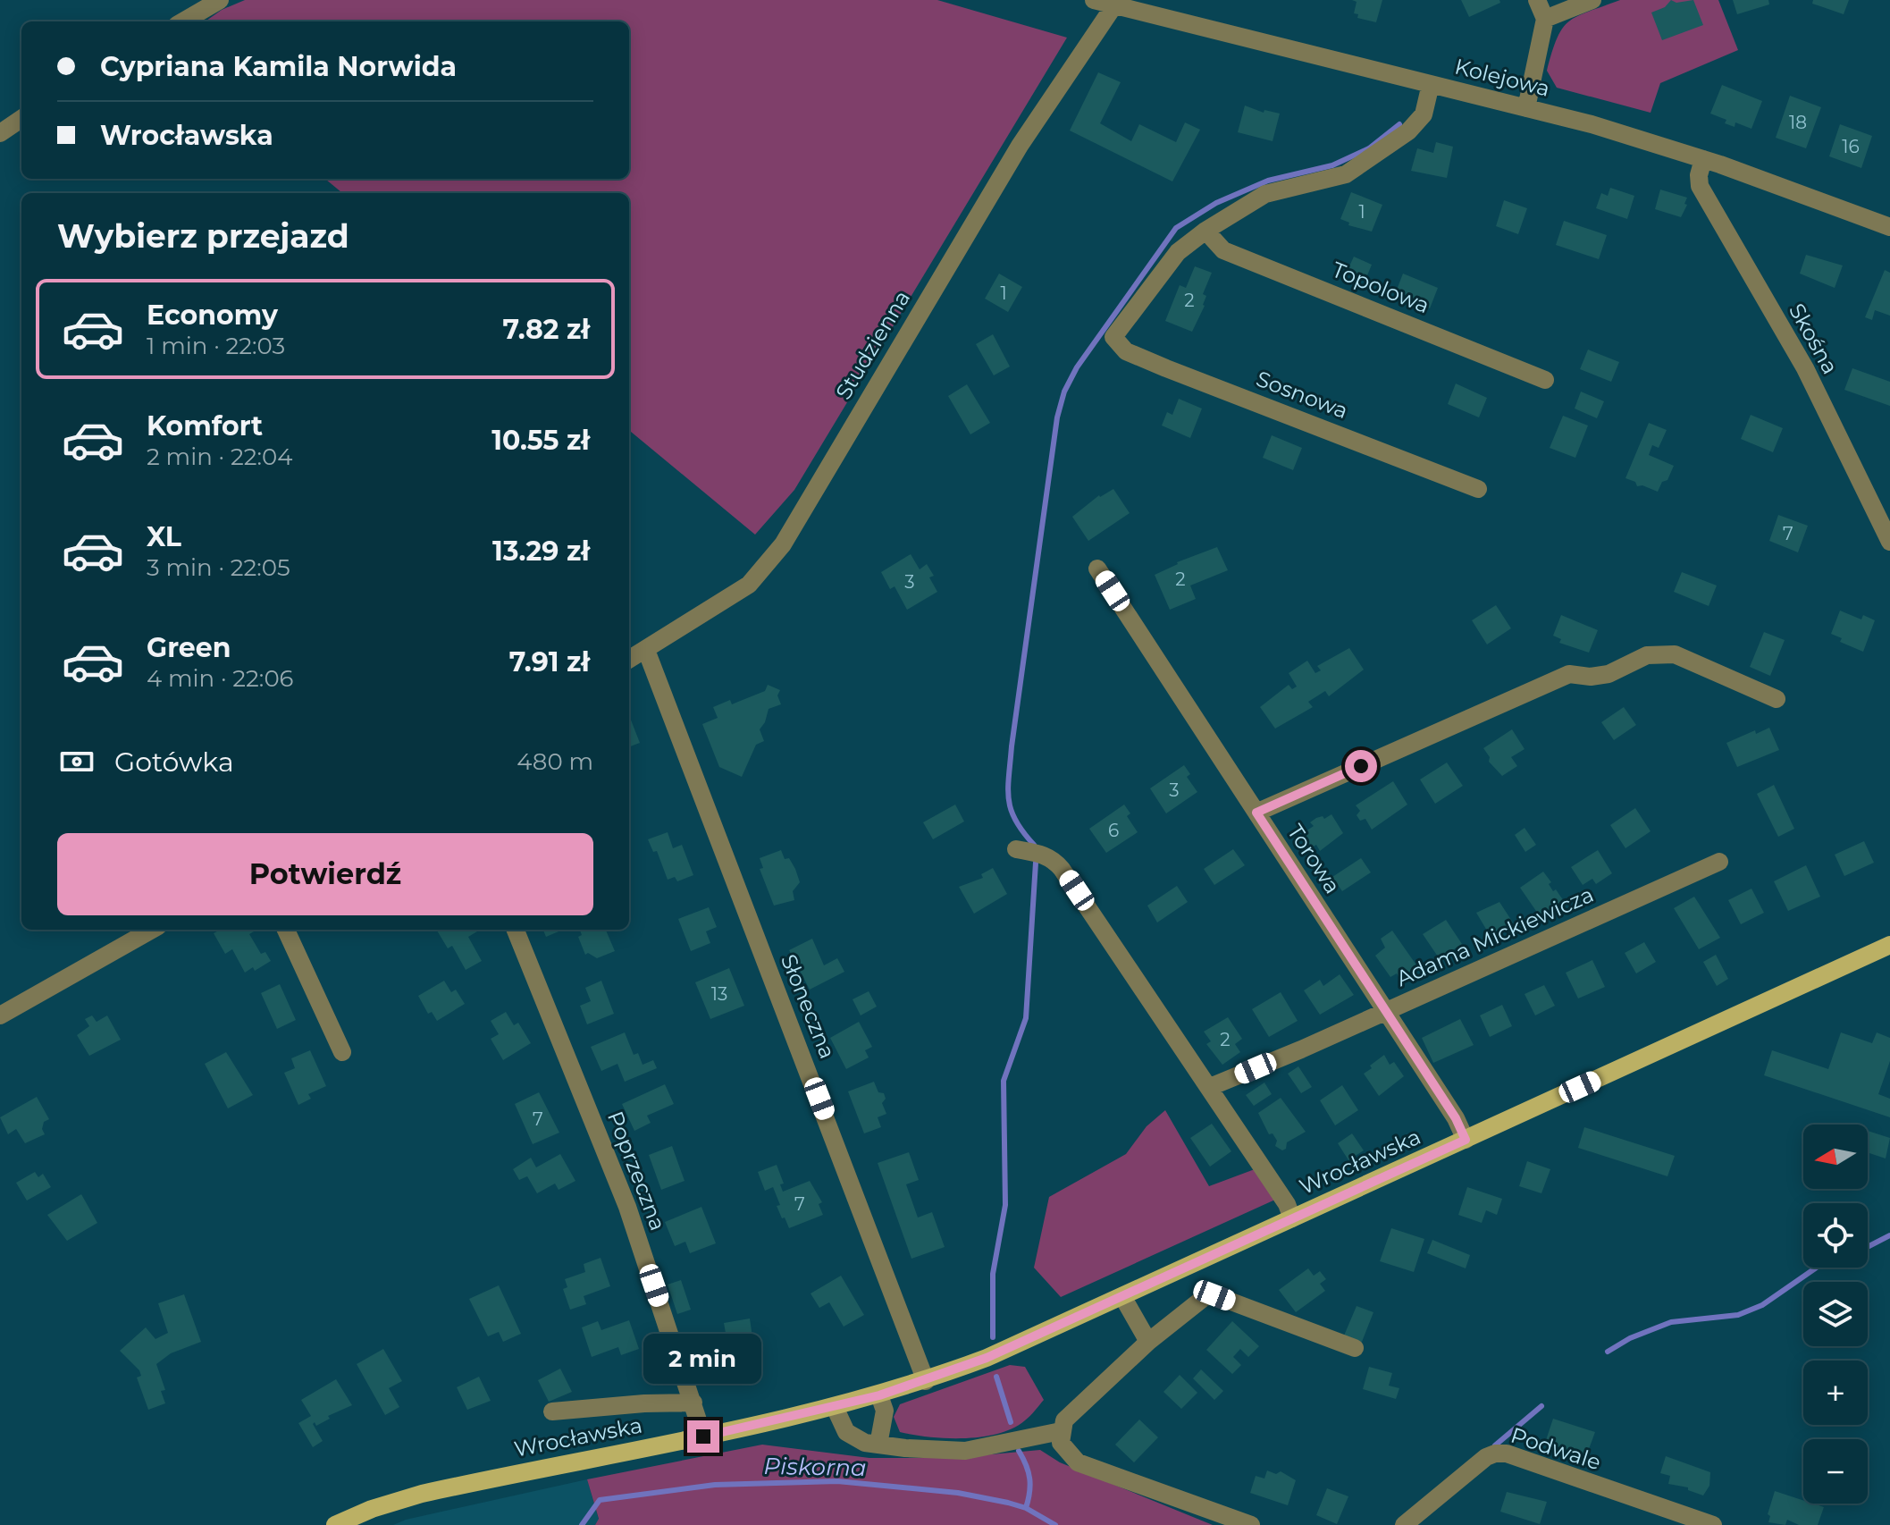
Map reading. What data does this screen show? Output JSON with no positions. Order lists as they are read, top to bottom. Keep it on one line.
{"streets":{"main road":["Wrocławska"],"street":["Kolejowa","Topolowa","Skośna","Studzienna","Sosnowa","Torowa","Adama Mickiewicza","Słoneczna","Poprzeczna","Podwale"]},"crossings":[["Kolejowa","Skośna"],["Kolejowa","Studzienna"],["Topolowa","Sosnowa"],["Studzienna","Słoneczna"],["Torowa","Adama Mickiewicza"],["Torowa","Wrocławska"],["Słoneczna","Wrocławska"],["Wrocławska","Poprzeczna"]],"water":["Piskorna"],"house_numbers":["18","16","1","1","2","7","2","3","3","6","13","2","7","7"],"north":"left","page":{"banner":["Cypriana Kamila Norwida","Wrocławska"],"heading":"Wybierz przejazd","list":[{"name":"Economy","note":"1 min · 22:03","value":"7.82 zł"},{"name":"Komfort","note":"2 min · 22:04","value":"10.55 zł"},{"name":"XL","note":"3 min · 22:05","value":"13.29 zł"},{"name":"Green","note":"4 min · 22:06","value":"7.91 zł"}],"pay":["Gotówka","480 m"],"buttons":"Potwierdź","map_buttons":["+","−"],"bubble":"2 min"}}
